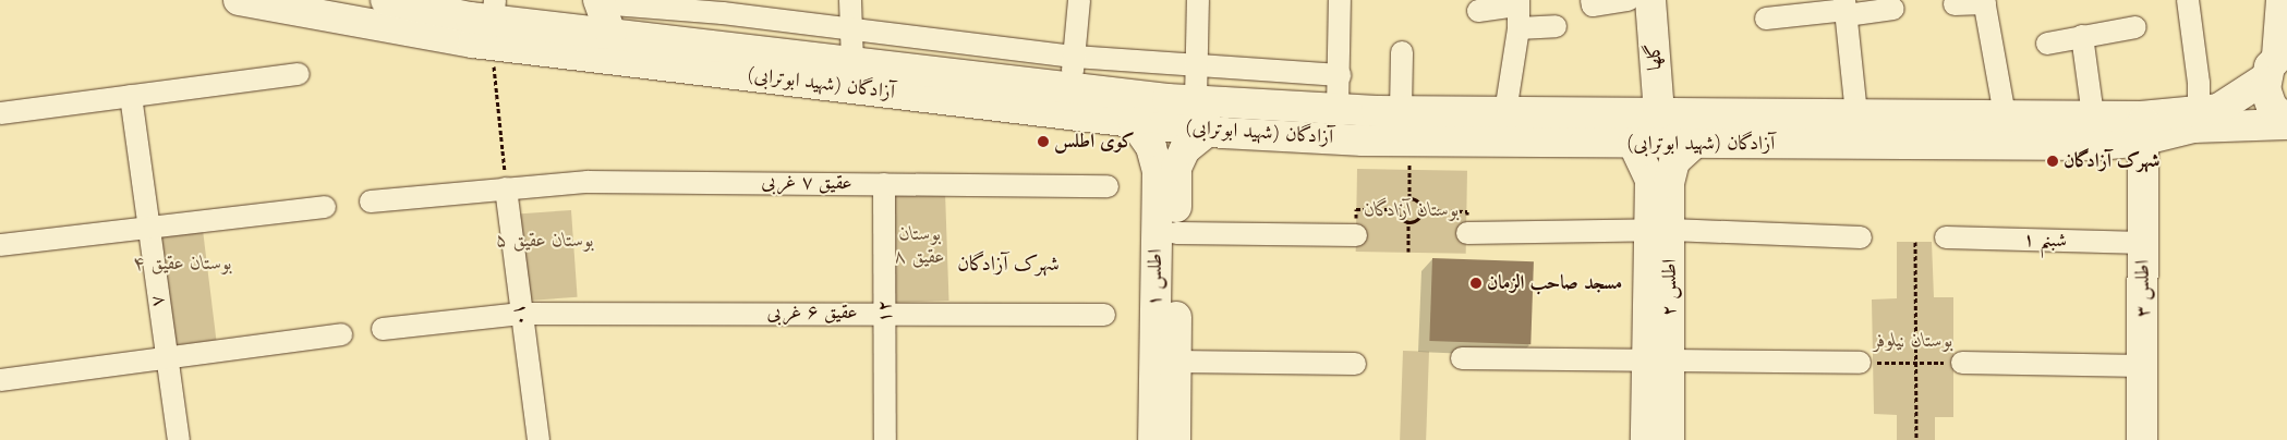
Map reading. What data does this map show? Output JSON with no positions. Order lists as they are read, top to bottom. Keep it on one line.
{"streets":{"main road":["گلها","آزادگان (شهید ابوترابی)","اطلس ۱","اطلس ۲","اطلس ۳"],"street":["عقیق ۷ غربی","شبنم ۱","۸","۱۲","عقیق ۶ غربی","۱۰"]},"crossings":[["گلها","آزادگان (شهید ابوترابی)"],["آزادگان (شهید ابوترابی)","اطلس ۱"],["آزادگان (شهید ابوترابی)","اطلس ۲"],["آزادگان (شهید ابوترابی)","اطلس ۳"],["عقیق ۷ غربی","۱۲"],["عقیق ۷ غربی","۱۰"],["شبنم ۱","اطلس ۳"],["۱۲","عقیق ۶ غربی"],["عقیق ۶ غربی","۱۰"]],"districts":["شهرک آزادگان"],"parks":["بوستان آزادگان","بوستان عقیق ۸","بوستان عقیق ۵","بوستان عقیق ۴","بوستان نیلوفر"],"places":["کوی اطلس","شهرک آزادگان","مسجد صاحب الزمان"]}
